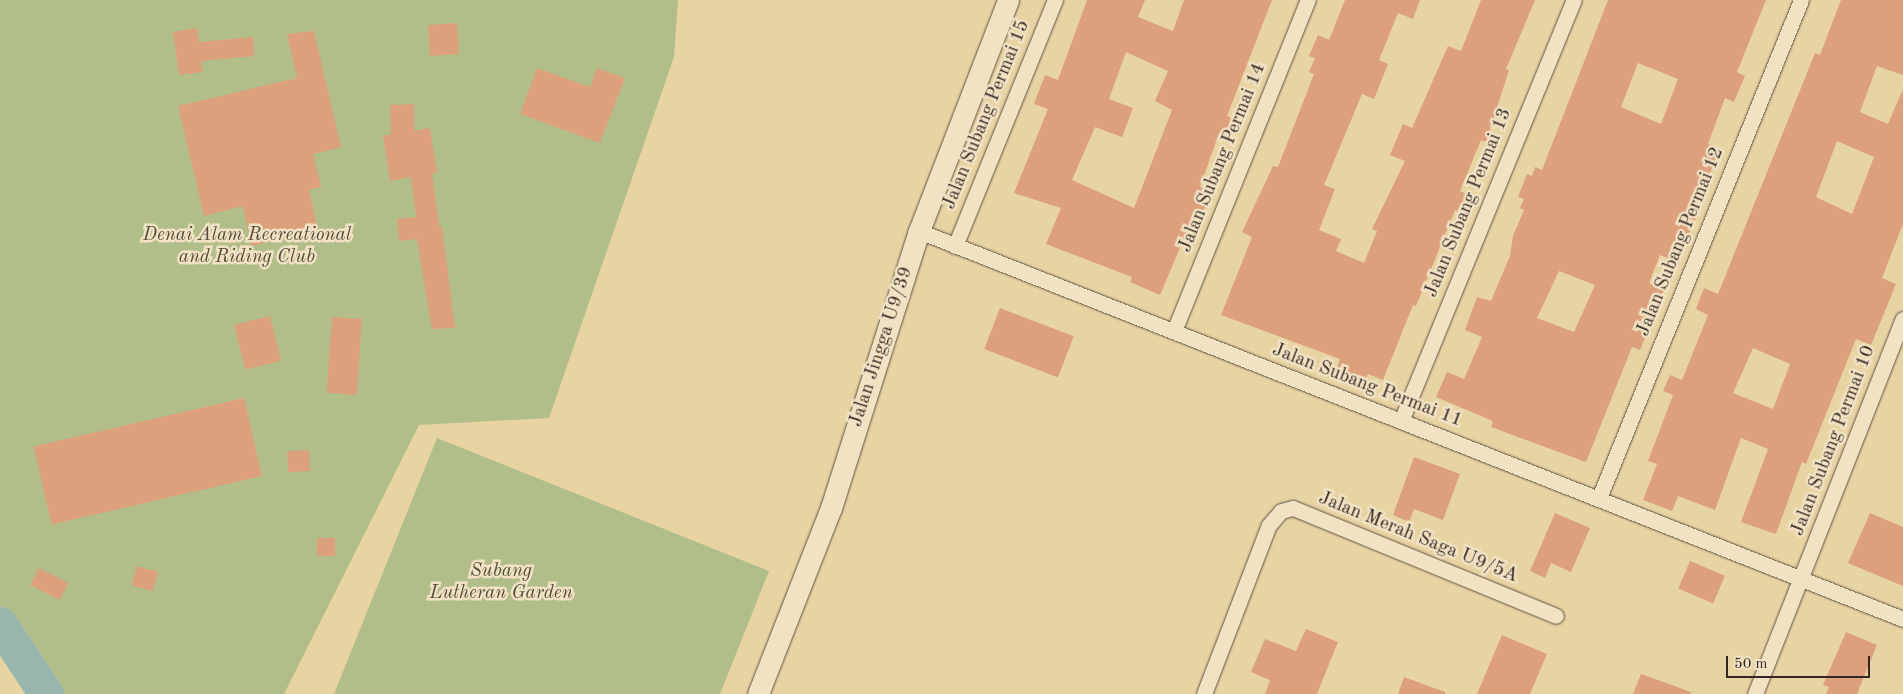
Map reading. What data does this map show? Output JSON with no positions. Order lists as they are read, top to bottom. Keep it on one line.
{"streets":{"street":["Jalan Subang Permai 15","Jalan Subang Permai 14","Jalan Subang Permai 13","Jalan Subang Permai 12","Jalan Jingga U9/39","Jalan Subang Permai 11","Jalan Subang Permai 10","Jalan Merah Saga U9/5A"]},"crossings":[["Jalan Subang Permai 15","Jalan Subang Permai 11"],["Jalan Subang Permai 14","Jalan Subang Permai 11"],["Jalan Subang Permai 13","Jalan Subang Permai 11"],["Jalan Subang Permai 12","Jalan Subang Permai 11"],["Jalan Jingga U9/39","Jalan Subang Permai 11"],["Jalan Subang Permai 11","Jalan Subang Permai 10"]],"parks":["Denai Alam Recreational and Riding Club","Subang Lutheran Garden"],"scale_bar":"50 m"}
